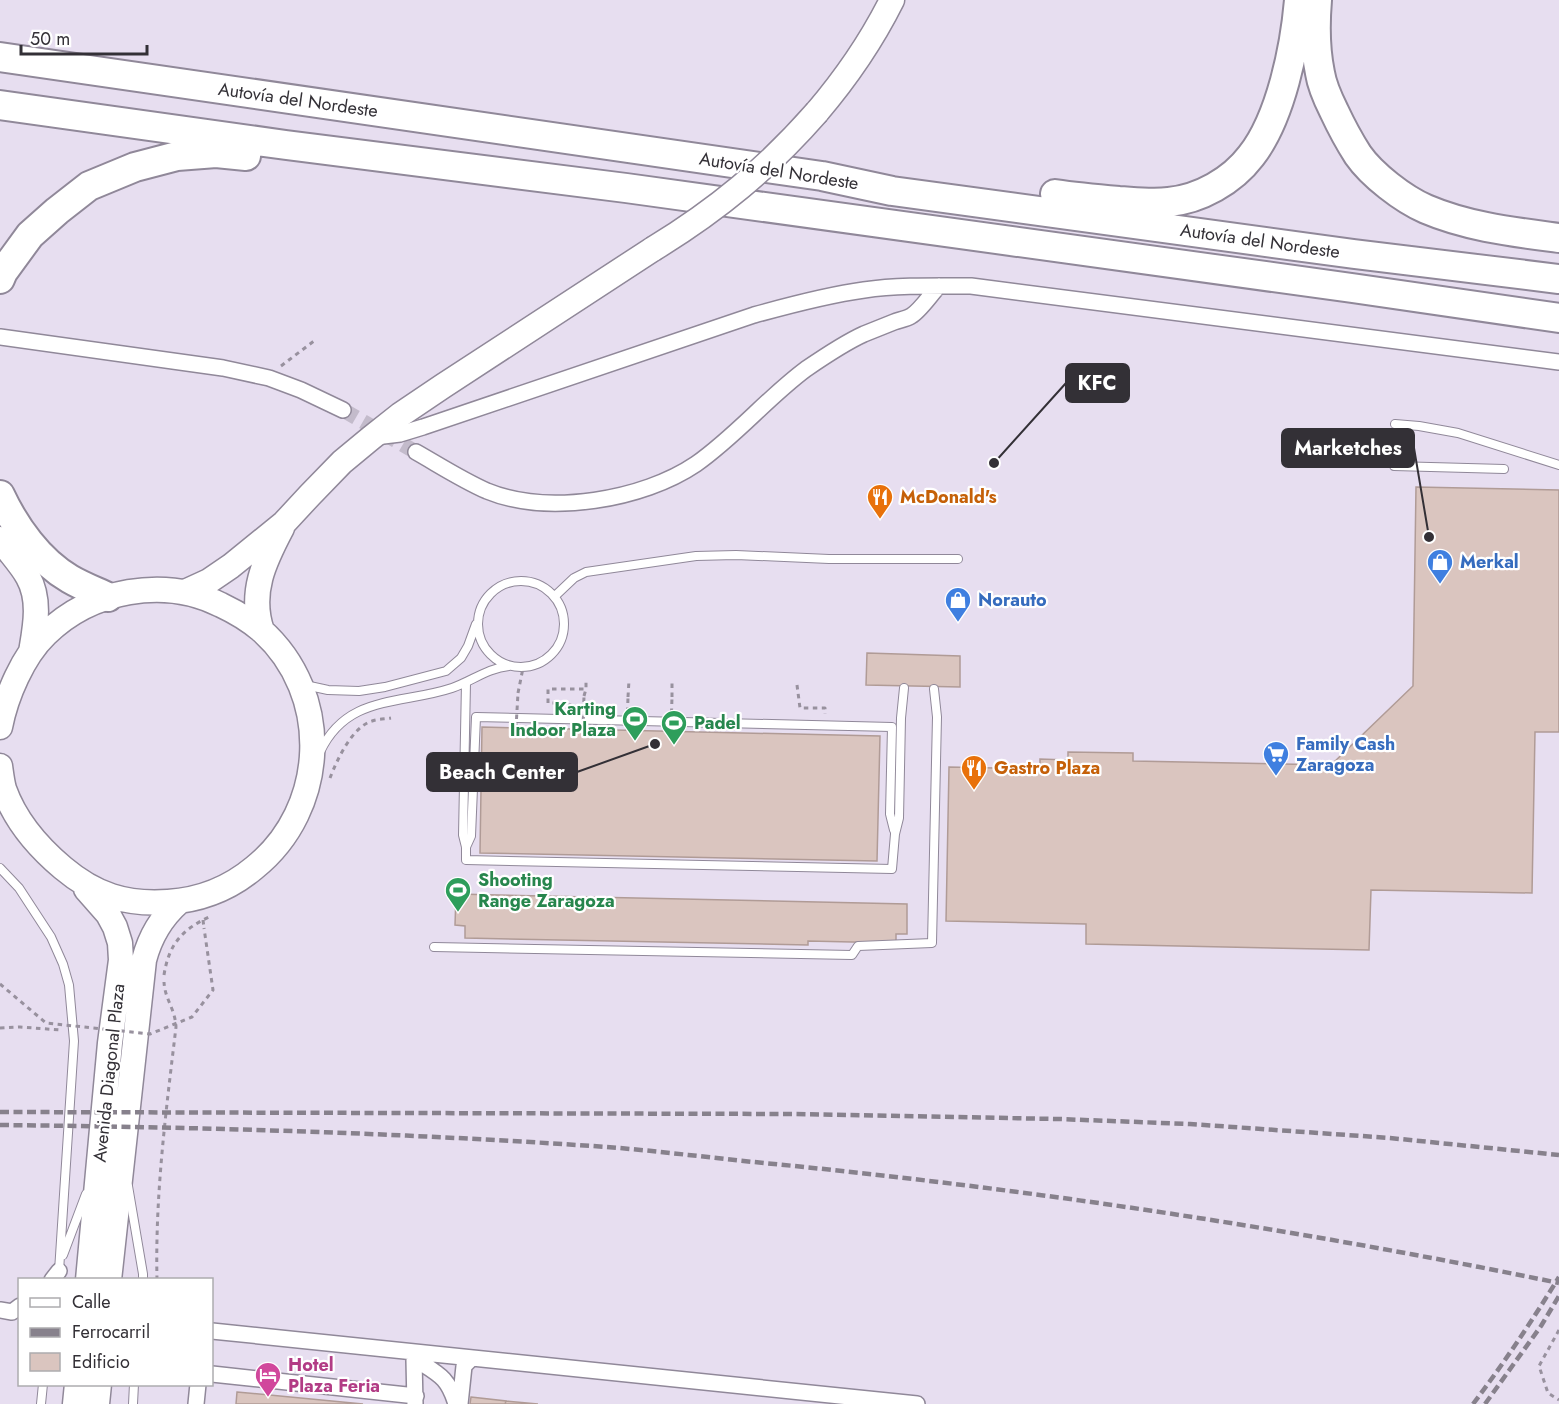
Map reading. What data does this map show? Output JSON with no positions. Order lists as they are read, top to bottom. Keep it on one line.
{"streets":{"highway":["Autovía del Nordeste"],"main road":["Avenida Diagonal Plaza"]},"places":{"other":["KFC","Marketches","Beach Center"],"restaurant":["McDonald's","Gastro Plaza"],"shop":["Merkal","Norauto"],"sports":["Karting Indoor Plaza","Padel","Shooting Range Zaragoza"],"supermarket":["Family Cash Zaragoza"],"hotel":["Hotel Plaza Feria"]},"legend":["Calle","Ferrocarril","Edificio"],"scale_bar":"50 m"}
